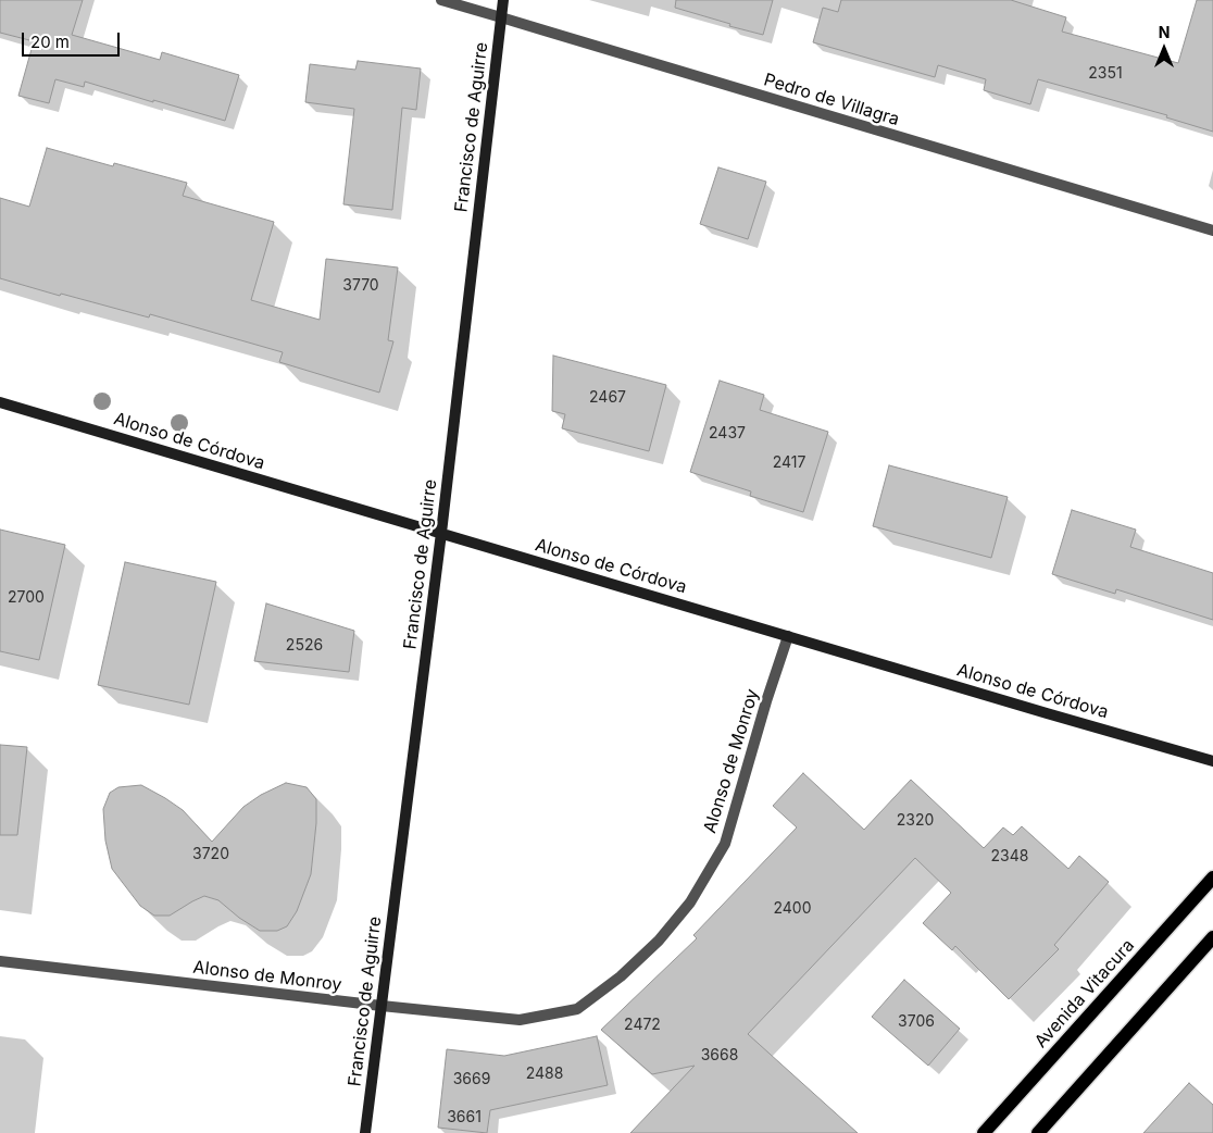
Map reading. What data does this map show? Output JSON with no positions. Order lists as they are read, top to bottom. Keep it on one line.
{"streets":{"main road":["Francisco de Aguirre","Alonso de Córdova","Avenida Vitacura"],"street":["Pedro de Villagra","Alonso de Monroy"]},"crossings":[["Pedro de Villagra","Francisco de Aguirre"],["Francisco de Aguirre","Alonso de Córdova"],["Francisco de Aguirre","Alonso de Monroy"],["Alonso de Córdova","Alonso de Monroy"]],"house_numbers":["2351","3770","2467","2437","2417","2700","2526","2320","3720","2348","2400","3706","2472","3668","2488","3669","3661"],"scale_bar":"20 m","north":"top"}
